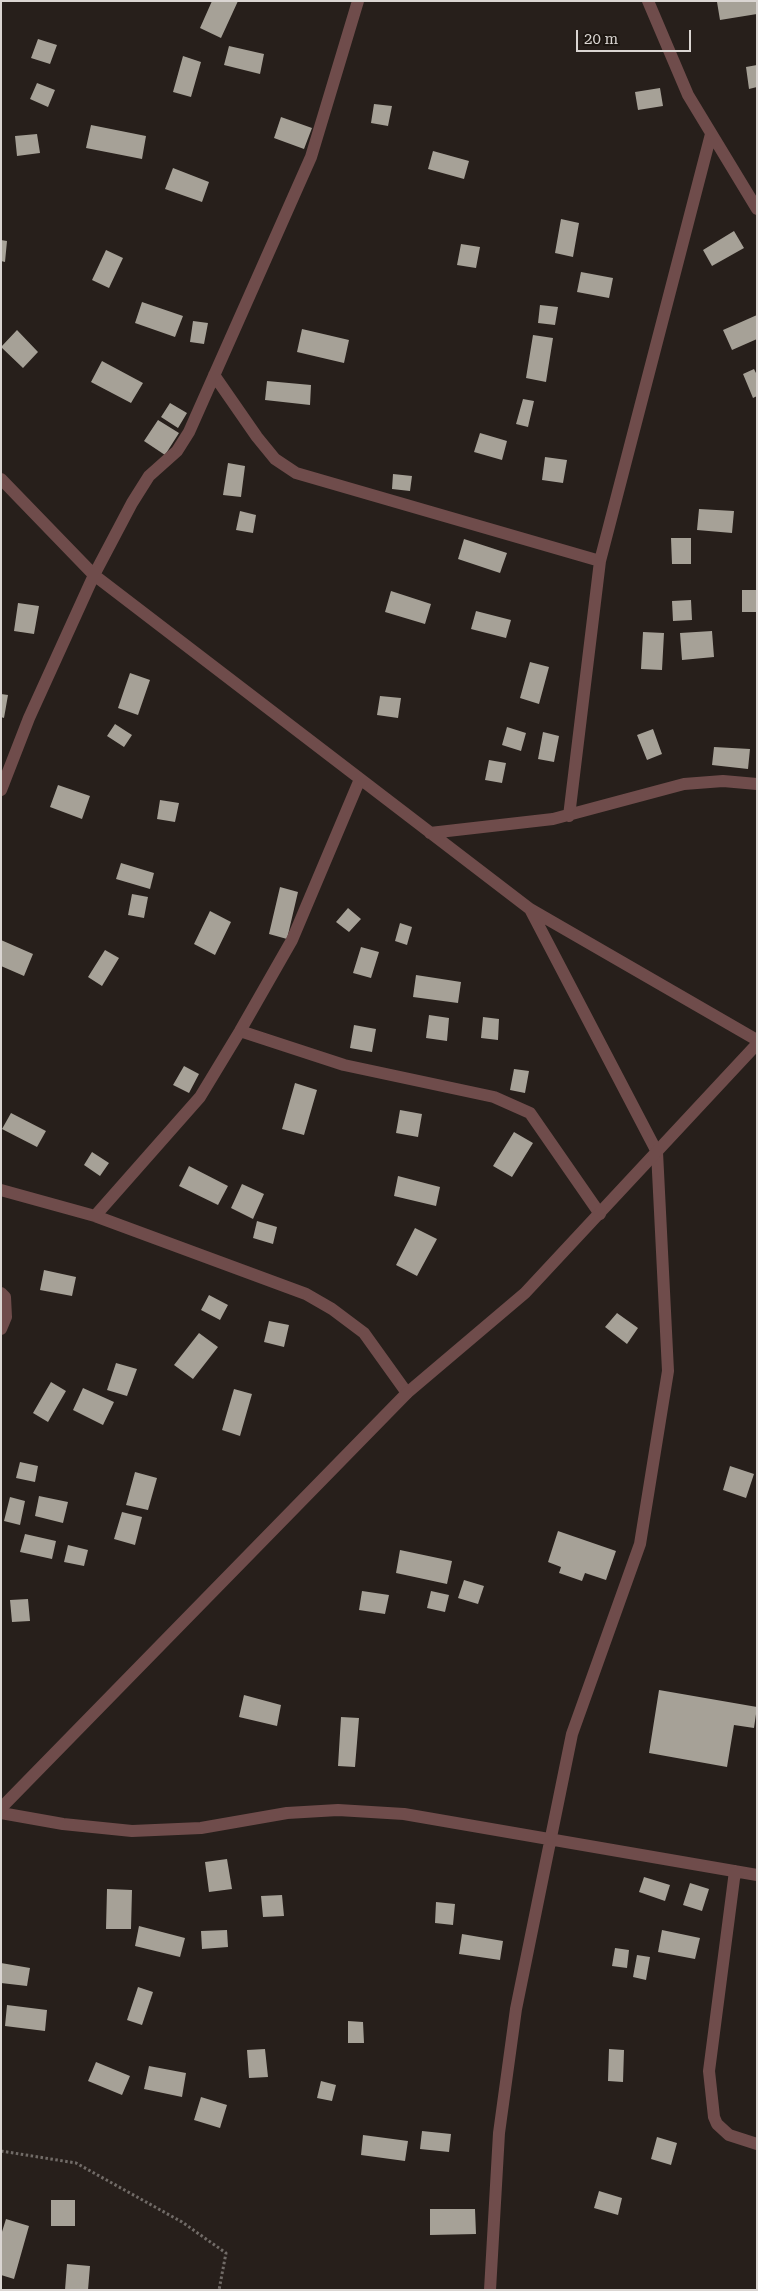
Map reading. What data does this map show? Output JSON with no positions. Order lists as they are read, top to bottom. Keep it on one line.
{"scale_bar":"20 m"}
